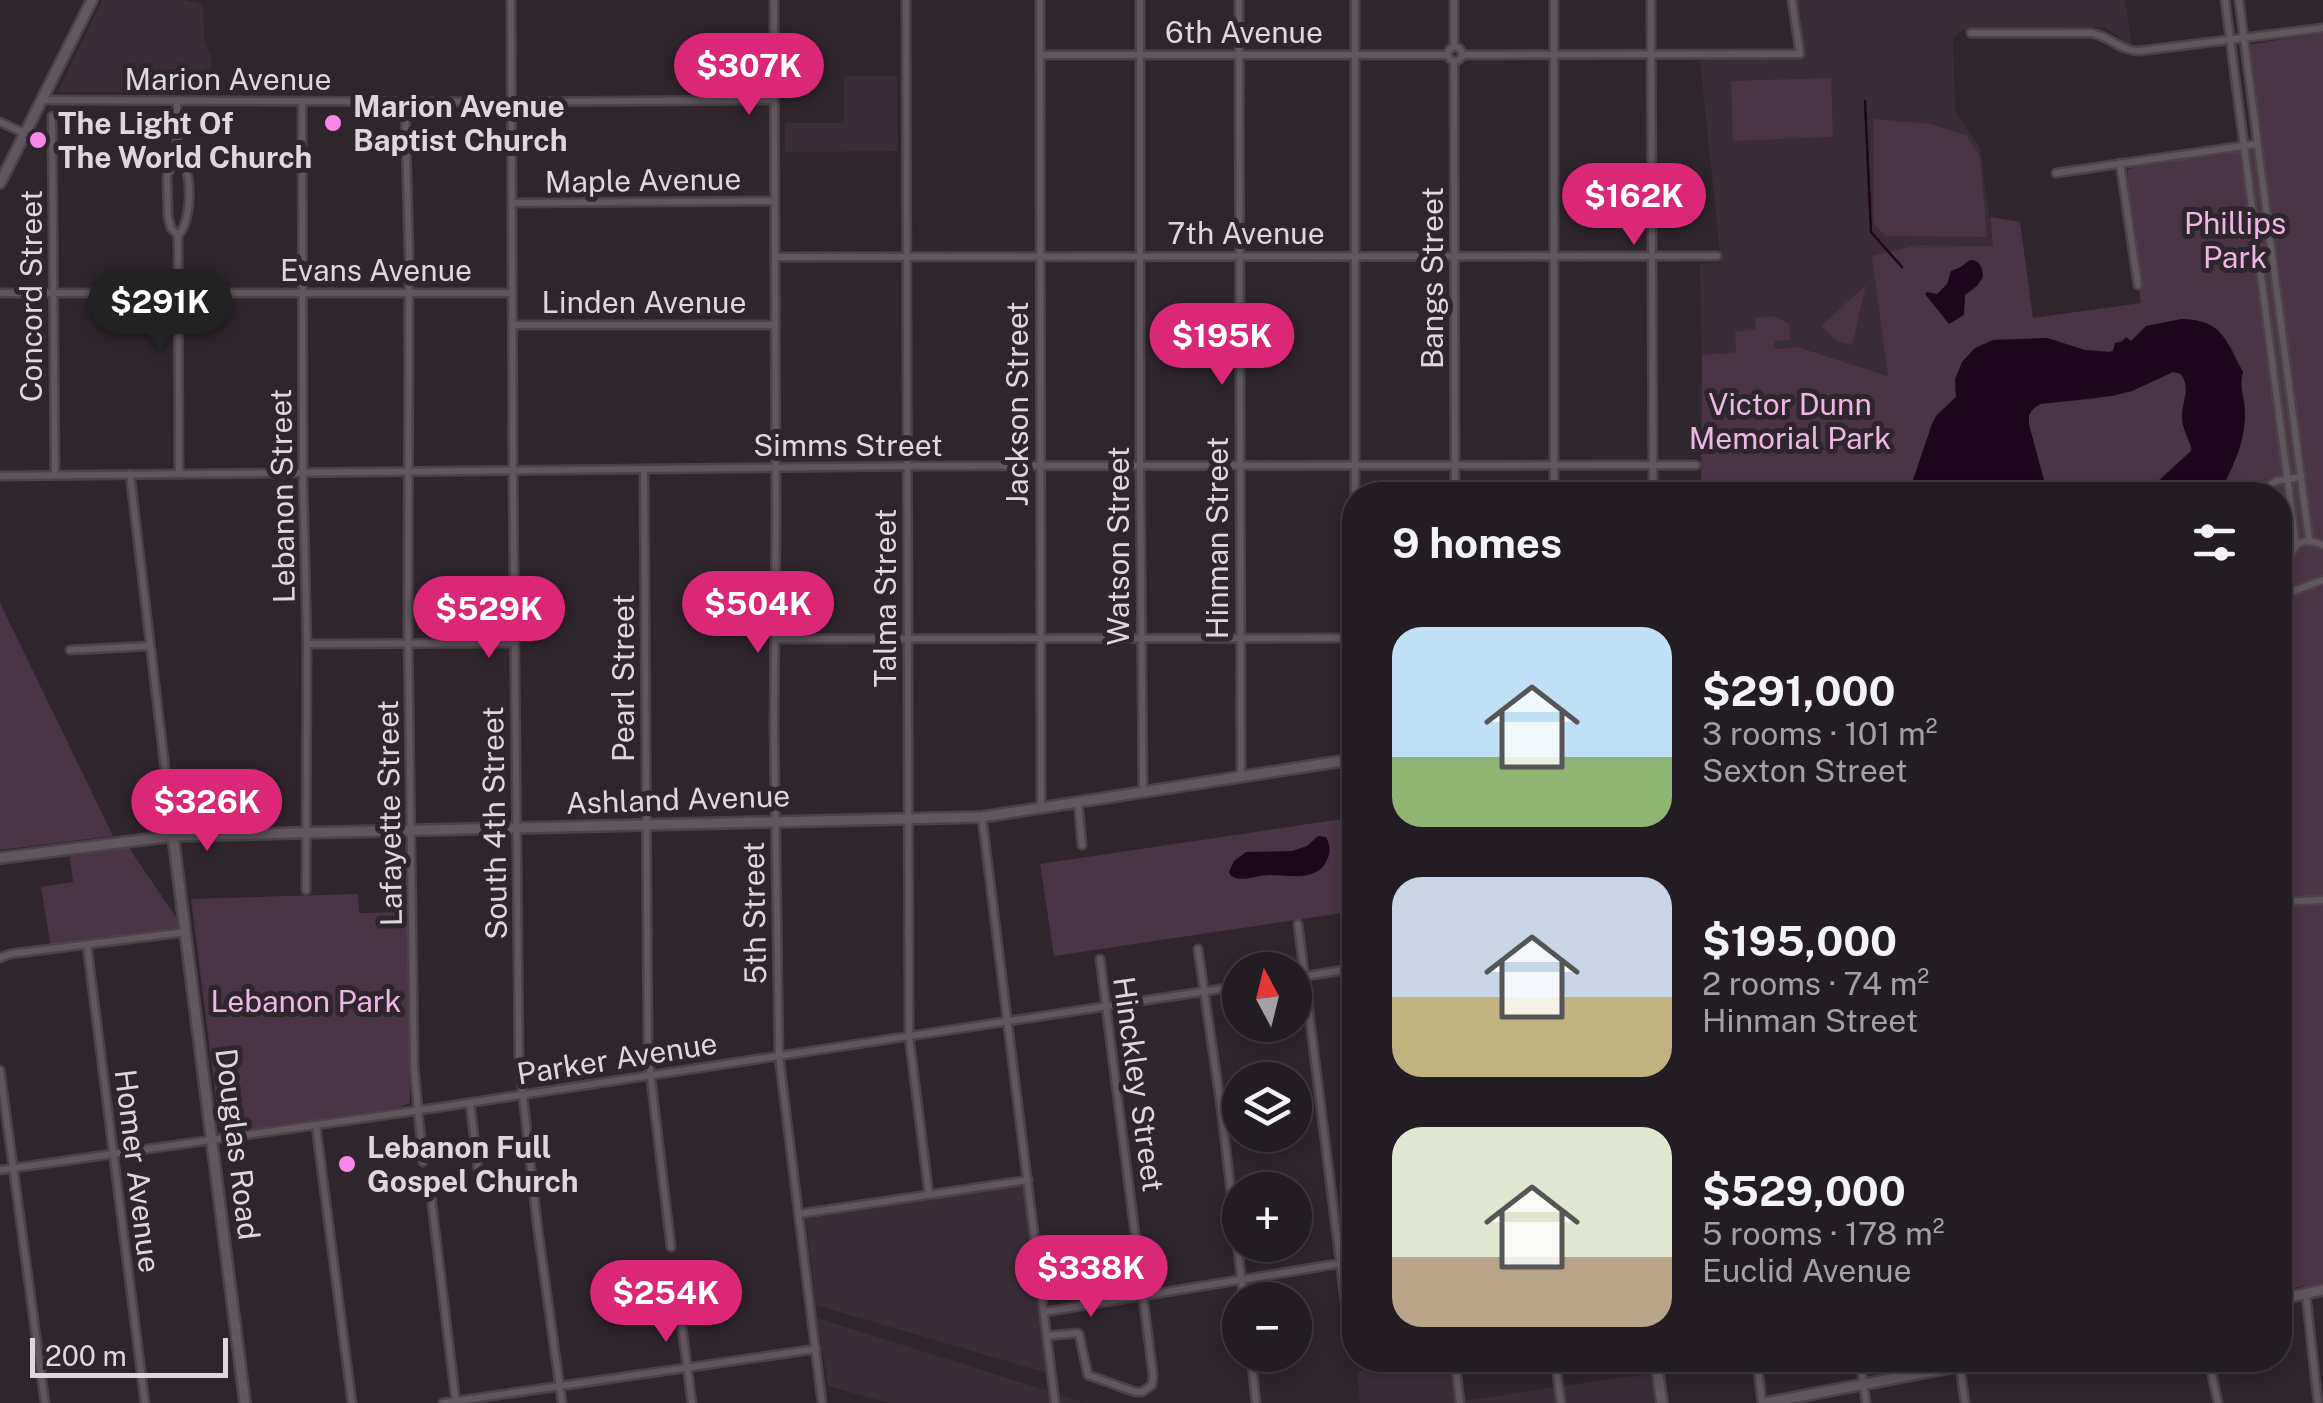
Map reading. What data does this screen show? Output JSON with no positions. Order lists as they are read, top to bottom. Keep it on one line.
{"streets":{"street":["6th Avenue","Marion Avenue","Maple Avenue","7th Avenue","Evans Avenue","Bangs Street","Concord Street","Linden Avenue","Jackson Street","Simms Street","Lebanon Street","Hinman Street","Watson Street","Talma Street","Pearl Street","Ashland Avenue","Lafayette Street","South 4th Street","5th Street","Parker Avenue","Hinckley Street","Douglas Road","Homer Avenue"]},"crossings":[["6th Avenue","Bangs Street"],["6th Avenue","Jackson Street"],["6th Avenue","Hinman Street"],["6th Avenue","Watson Street"],["Marion Avenue","Lebanon Street"],["Marion Avenue","Lafayette Street"],["Marion Avenue","South 4th Street"],["Marion Avenue","5th Street"],["Maple Avenue","South 4th Street"],["Maple Avenue","5th Street"],["7th Avenue","Bangs Street"],["7th Avenue","Jackson Street"],["7th Avenue","Hinman Street"],["7th Avenue","Watson Street"],["7th Avenue","Talma Street"],["7th Avenue","5th Street"],["Evans Avenue","Concord Street"],["Evans Avenue","Lebanon Street"],["Evans Avenue","Lafayette Street"],["Evans Avenue","South 4th Street"],["Bangs Street","Simms Street"],["Concord Street","Simms Street"],["Linden Avenue","South 4th Street"],["Linden Avenue","5th Street"],["Jackson Street","Simms Street"],["Jackson Street","Ashland Avenue"],["Simms Street","Lebanon Street"],["Simms Street","Hinman Street"],["Simms Street","Watson Street"],["Simms Street","Talma Street"],["Simms Street","Pearl Street"],["Simms Street","Lafayette Street"],["Simms Street","South 4th Street"],["Simms Street","5th Street"],["Simms Street","Douglas Road"],["Lebanon Street","Ashland Avenue"],["Hinman Street","Ashland Avenue"],["Watson Street","Ashland Avenue"],["Talma Street","Ashland Avenue"],["Talma Street","Parker Avenue"],["Pearl Street","Ashland Avenue"],["Pearl Street","Parker Avenue"],["Ashland Avenue","Lafayette Street"],["Ashland Avenue","South 4th Street"],["Ashland Avenue","5th Street"],["Ashland Avenue","Douglas Road"],["Lafayette Street","Parker Avenue"],["South 4th Street","Parker Avenue"],["5th Street","Parker Avenue"],["Parker Avenue","Hinckley Street"],["Parker Avenue","Douglas Road"],["Parker Avenue","Homer Avenue"]],"parks":["Phillips Park","Victor Dunn Memorial Park","Lebanon Park"],"places":["Marion Avenue Baptist Church","The Light Of The World Church","Lebanon Full Gospel Church"],"scale_bar":"200 m","north":"top","page":{"price":["$307K","$162K","$291K","$195K","$504K","$529K","$326K","$338K","$254K"],"heading":"9 homes","list":[{"name":"$291,000","note":"3 rooms · 101 m² · Sexton Street"},{"name":"$195,000","note":"2 rooms · 74 m² · Hinman Street"},{"name":"$529,000","note":"5 rooms · 178 m² · Euclid Avenue"}],"map_buttons":["+","−"],"scale":"200 m"}}
